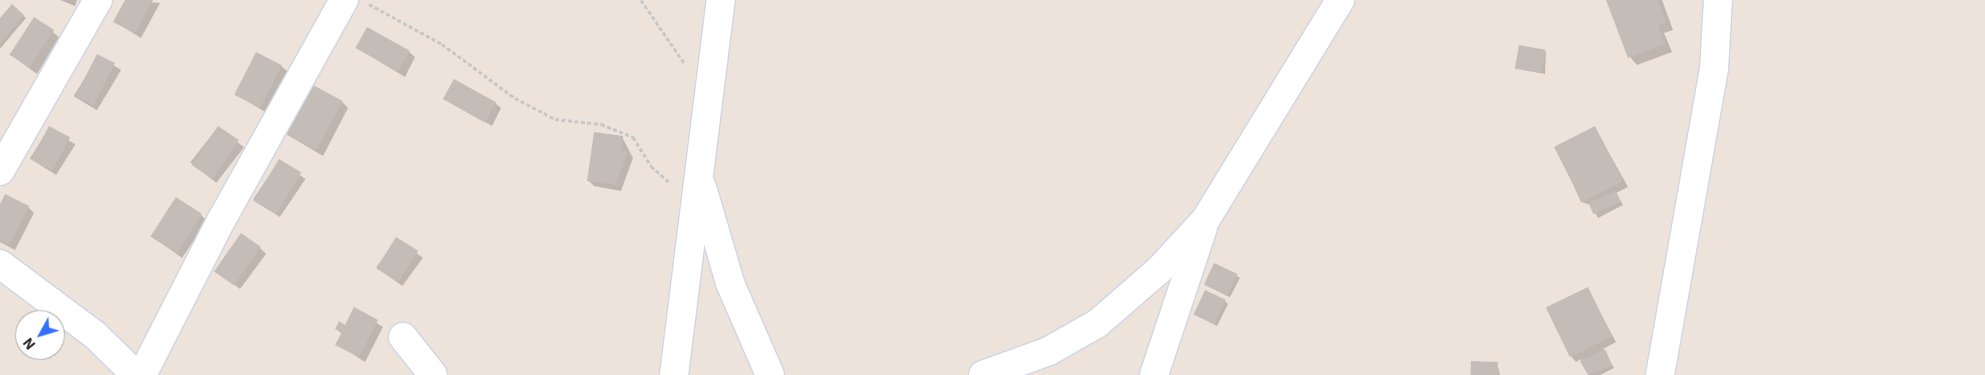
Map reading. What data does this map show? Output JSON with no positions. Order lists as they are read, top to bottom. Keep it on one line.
{"north":"bottom left"}
